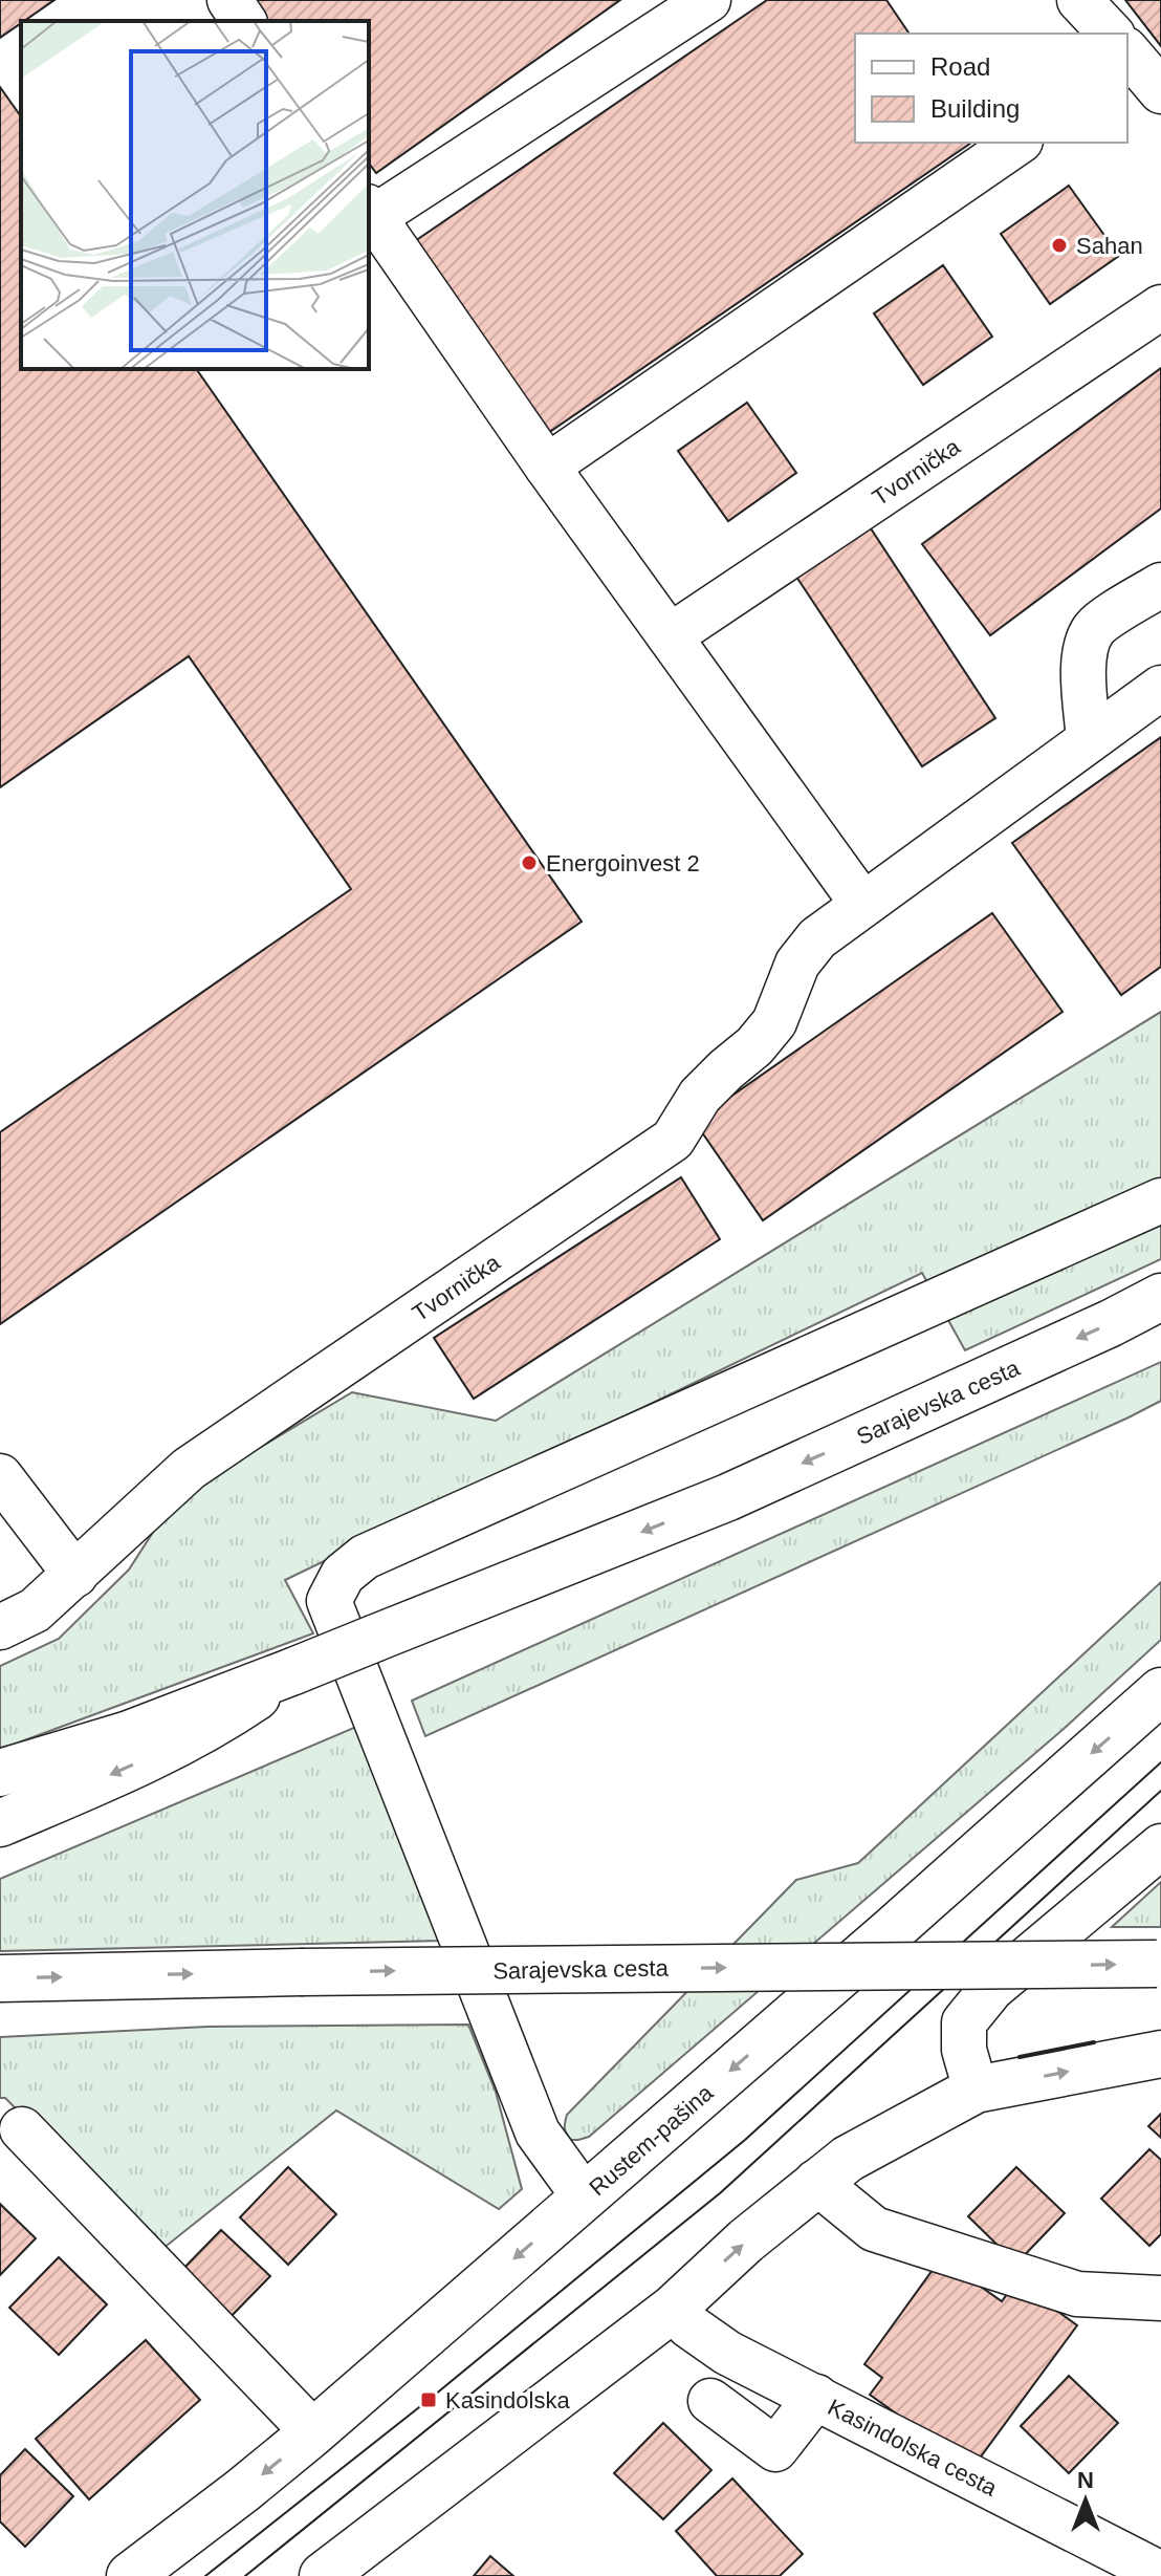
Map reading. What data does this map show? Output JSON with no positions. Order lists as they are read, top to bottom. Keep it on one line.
{"streets":{"main road":["Sarajevska cesta","Rustem-pašina"],"street":["Tvornička","Kasindolska cesta"]},"places":{"other":["Sahan","Energoinvest 2"],"transit":["Kasindolska"]},"legend":["Road","Building"],"north":"top"}
